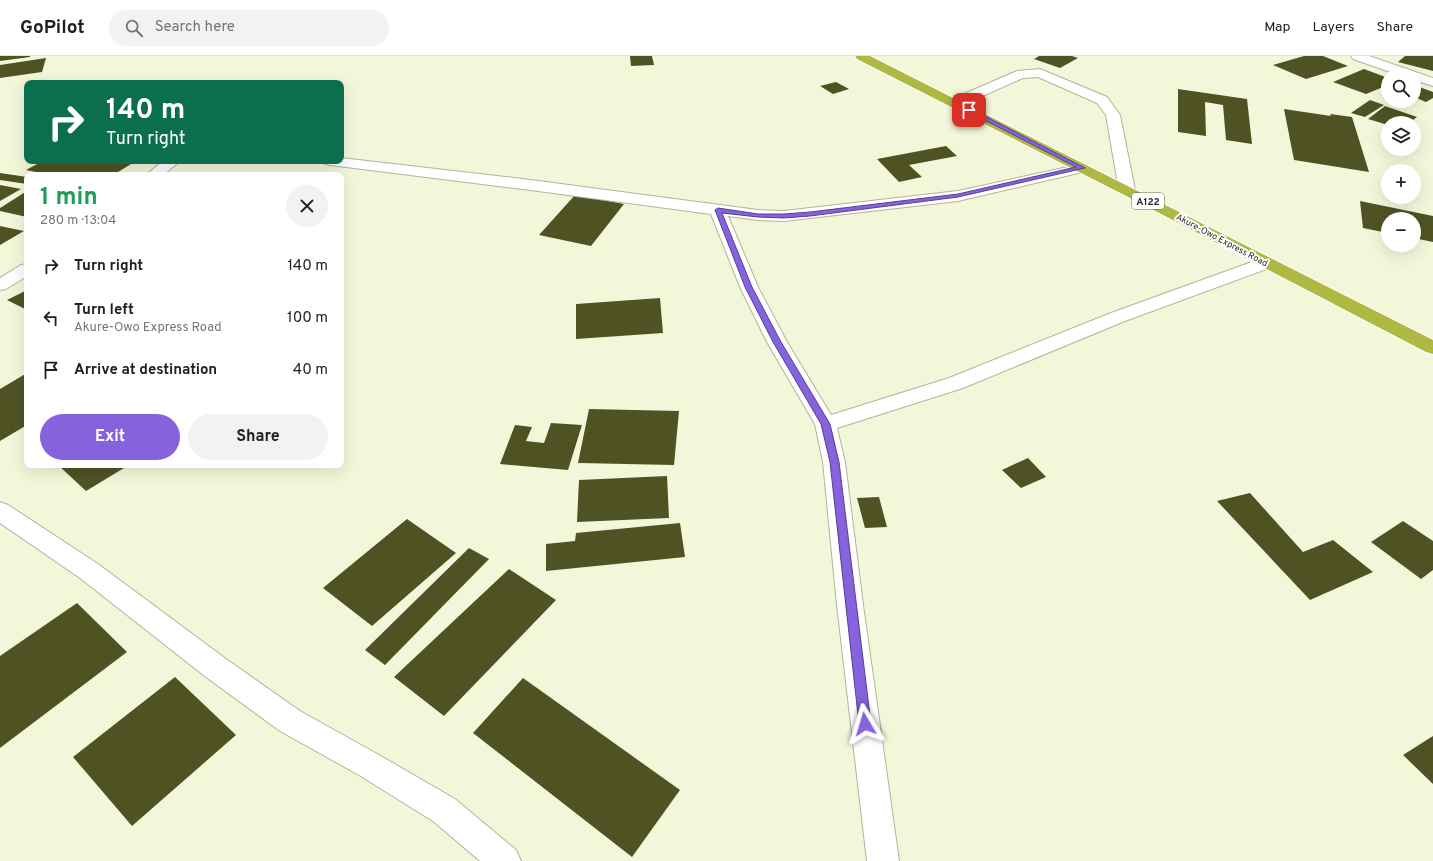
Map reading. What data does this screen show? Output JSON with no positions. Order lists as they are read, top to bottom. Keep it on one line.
{"streets":{"highway":["A122","Akure-Owo Express Road"]},"page":{"header":"GoPilot","search":"Search here","nav":["Map","Layers","Share"],"map_buttons":["+","−"],"turn":["140 m","Turn right"],"heading":["1 min","280 m · 13:04"],"list":[{"name":"Turn right","value":"140 m"},{"name":"Turn left","note":"Akure-Owo Express Road","value":"100 m"},{"name":"Arrive at destination","value":"40 m"}],"buttons":["Exit","Share"]}}
